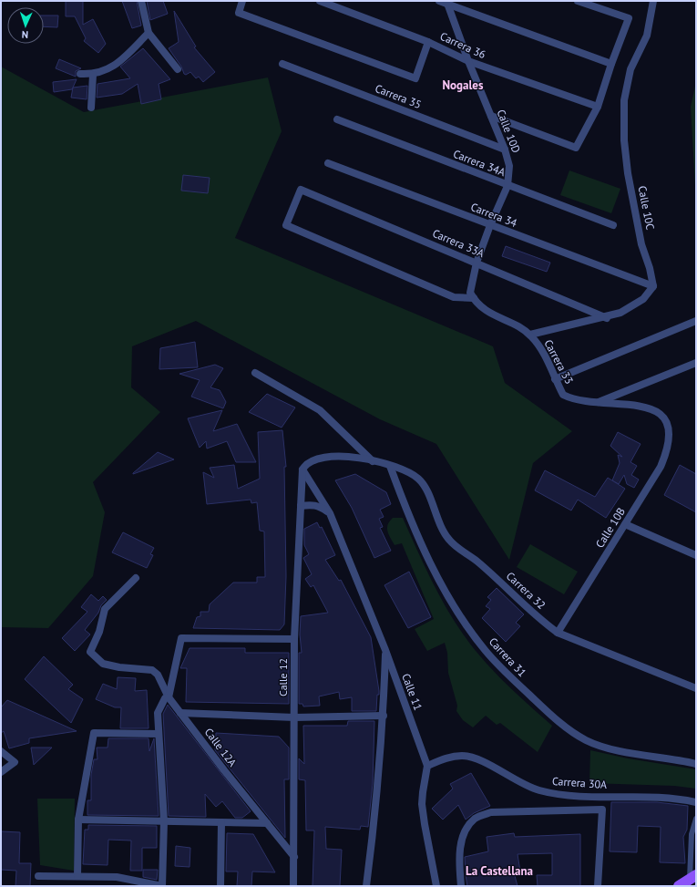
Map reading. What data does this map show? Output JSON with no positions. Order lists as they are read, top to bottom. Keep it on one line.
{"streets":{"street":["Carrera 36","Carrera 35","Calle 10D","Carrera 34A","Calle 10C","Carrera 34","Carrera 33A","Carrera 33","Calle 10B","Carrera 32","Carrera 31","Calle 12","Calle 11","Calle 12A","Carrera 30A"]},"crossings":[["Carrera 36","Calle 10D"],["Carrera 35","Calle 10D"],["Calle 10D","Carrera 34A"],["Calle 10D","Carrera 34"],["Calle 10D","Carrera 33A"],["Calle 10D","Carrera 33"],["Calle 10C","Carrera 34"],["Carrera 33A","Carrera 33"],["Carrera 33","Calle 10B"],["Calle 10B","Carrera 32"],["Carrera 32","Carrera 31"],["Calle 12","Calle 11"],["Calle 12","Calle 12A"],["Calle 11","Carrera 30A"]],"districts":["Nogales","La Castellana"],"north":"bottom"}
